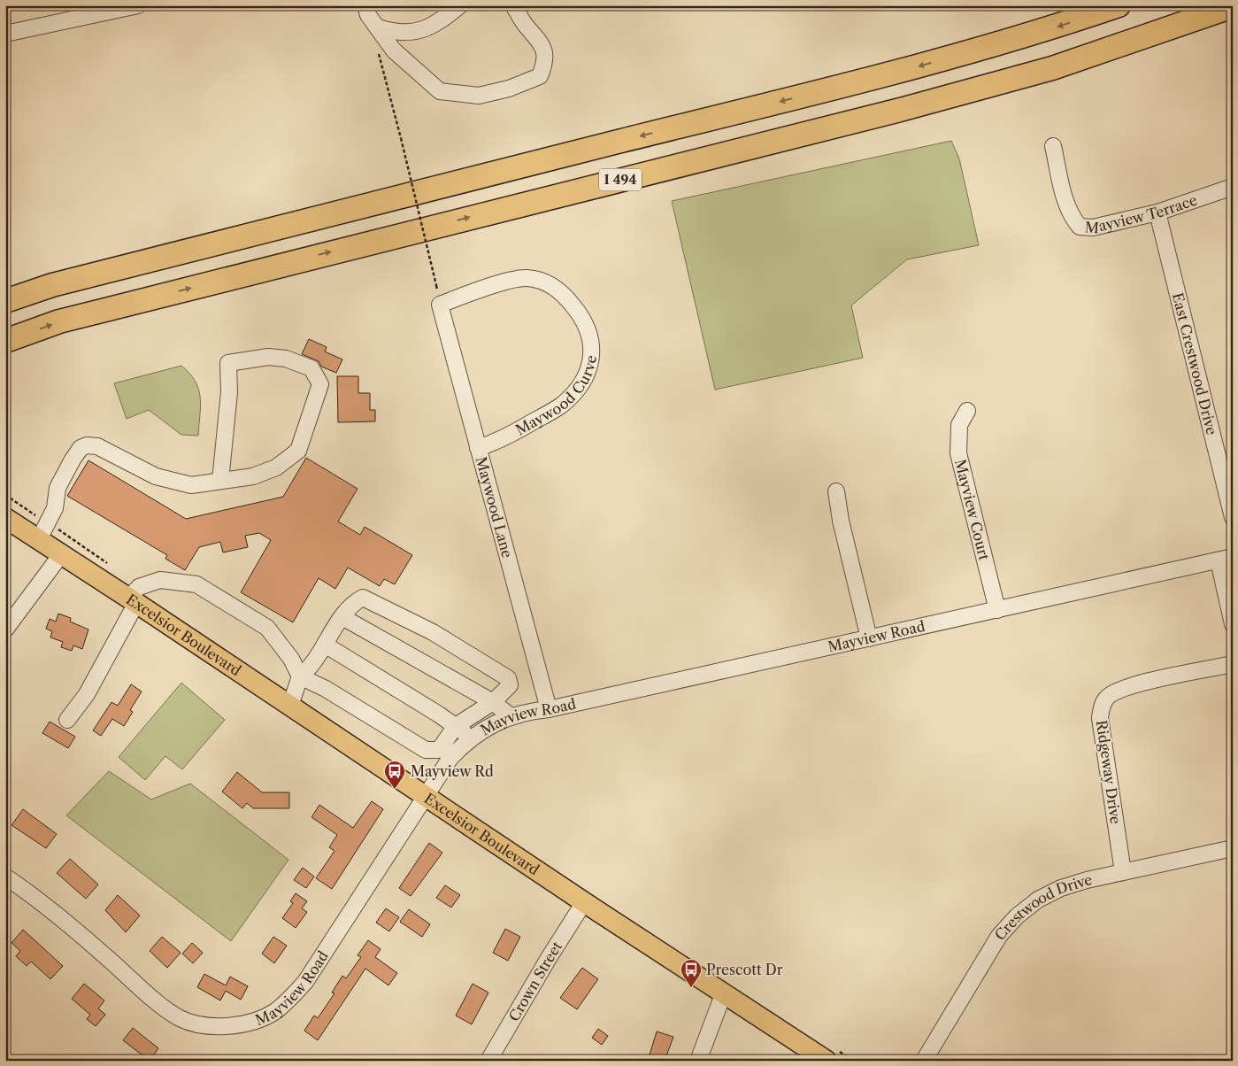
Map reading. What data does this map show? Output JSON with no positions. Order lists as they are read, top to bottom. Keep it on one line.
{"streets":{"highway":["I 494"],"main road":["Excelsior Boulevard"],"street":["Mayview Terrace","East Crestwood Drive","Maywood Curve","Maywood Lane","Mayview Court","Mayview Road","Ridgeway Drive","Crestwood Drive","Crown Street"]},"crossings":[["Mayview Terrace","East Crestwood Drive"],["Maywood Curve","Maywood Lane"],["Maywood Lane","Mayview Road"],["Mayview Court","Mayview Road"],["Excelsior Boulevard","Mayview Road"],["Excelsior Boulevard","Crown Street"],["Ridgeway Drive","Crestwood Drive"]],"places":{"bus stop":["Mayview Rd","Prescott Dr"]}}
